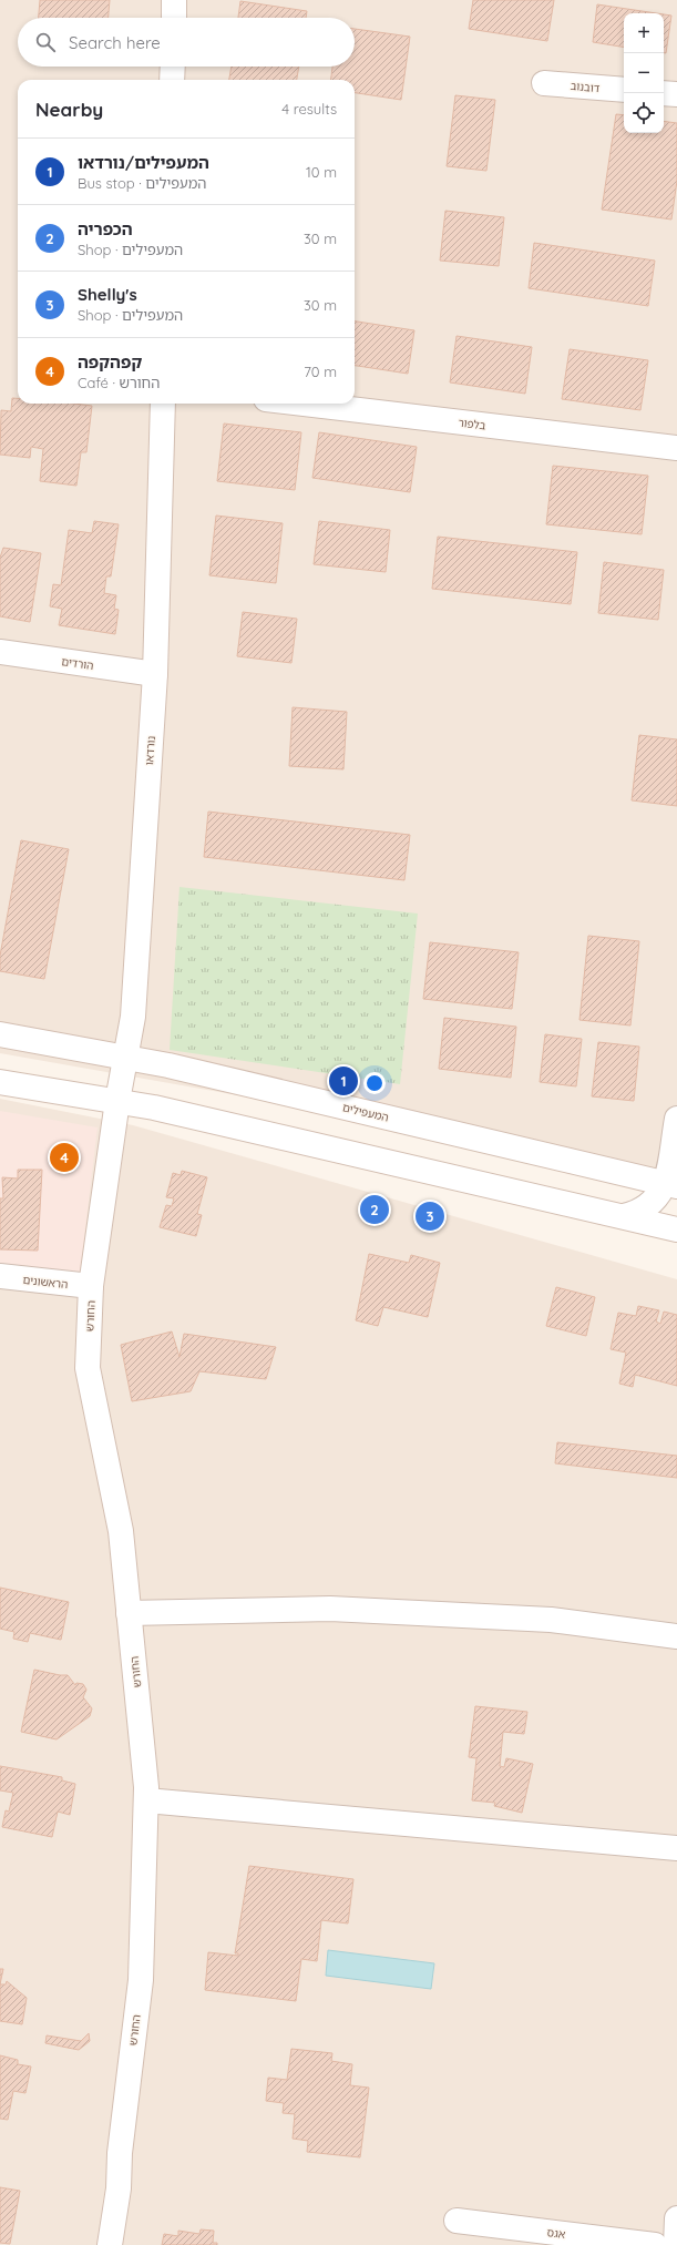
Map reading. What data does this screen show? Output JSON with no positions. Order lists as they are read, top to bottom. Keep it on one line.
{"streets":{"street":["דובנוב","בלפור","הורדים","נורדאו","המעפילים","הראשונים","החורש","אגס"]},"crossings":[["הורדים","נורדאו"],["נורדאו","המעפילים"],["נורדאו","החורש"],["הראשונים","החורש"]],"page":{"map_buttons":["+","−"],"search":"Search here","heading":["Nearby","4 results"],"list":[{"mark":"1","name":"המעפילים/נורדאו","note":"Bus stop · המעפילים","value":"10 m"},{"mark":"2","name":"הכפריה","note":"Shop · המעפילים","value":"30 m"},{"mark":"3","name":"Shelly's","note":"Shop · המעפילים","value":"30 m"},{"mark":"4","name":"קפהקפה","note":"Café · החורש","value":"70 m"}],"pins":["1","4","2","3"]}}
